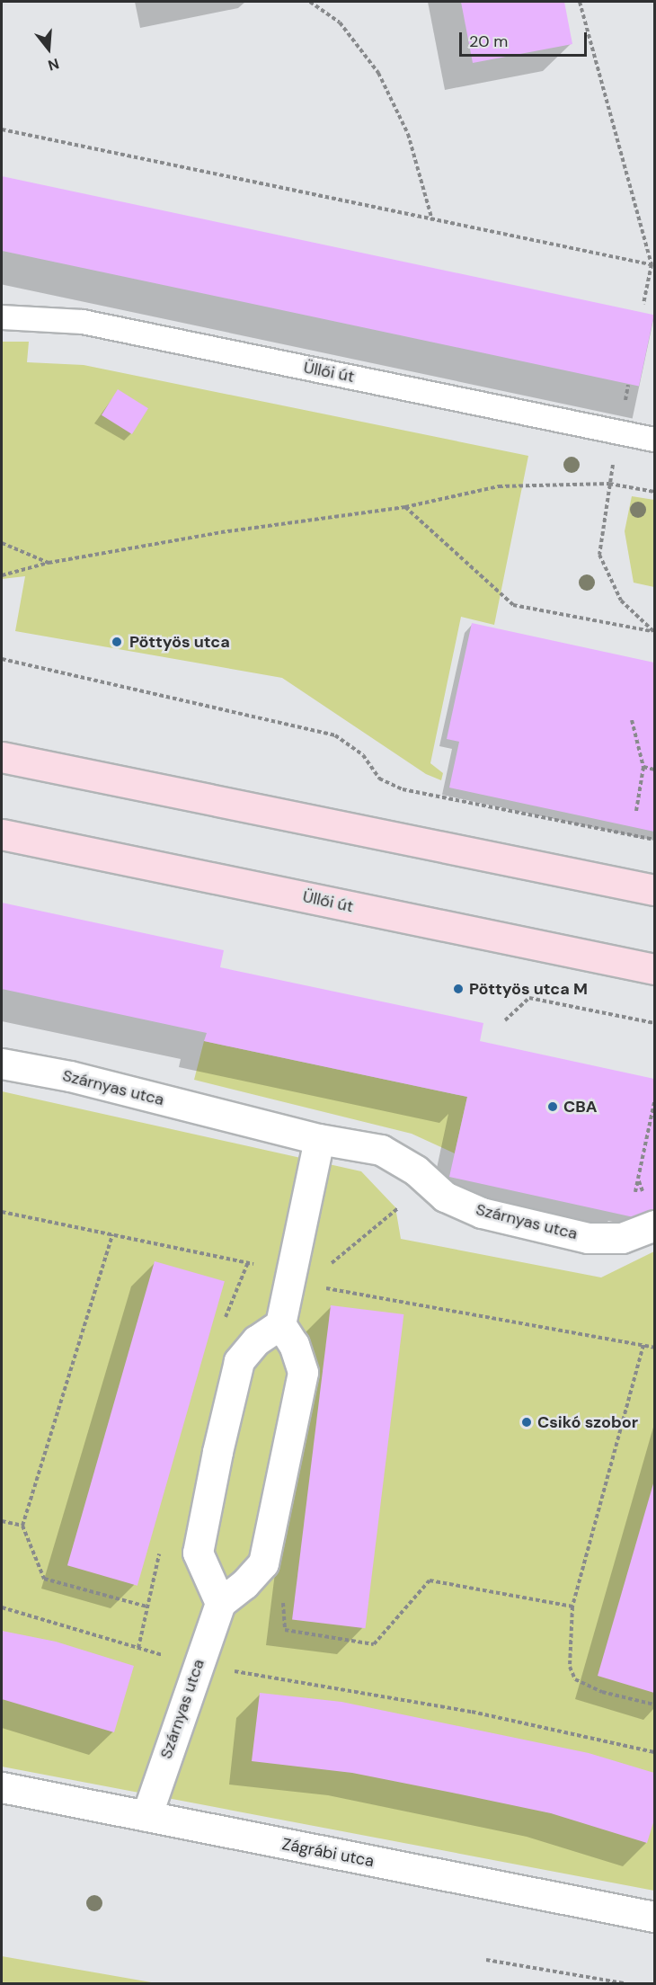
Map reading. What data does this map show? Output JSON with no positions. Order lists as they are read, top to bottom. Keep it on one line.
{"streets":{"main road":["Üllői út"],"street":["Szárnyas utca","Zágrábi utca"]},"crossings":[["Szárnyas utca","Zágrábi utca"]],"places":["Pöttyös utca","Pöttyös utca M","CBA","Csikó szobor"],"scale_bar":"20 m","north":"bottom"}
